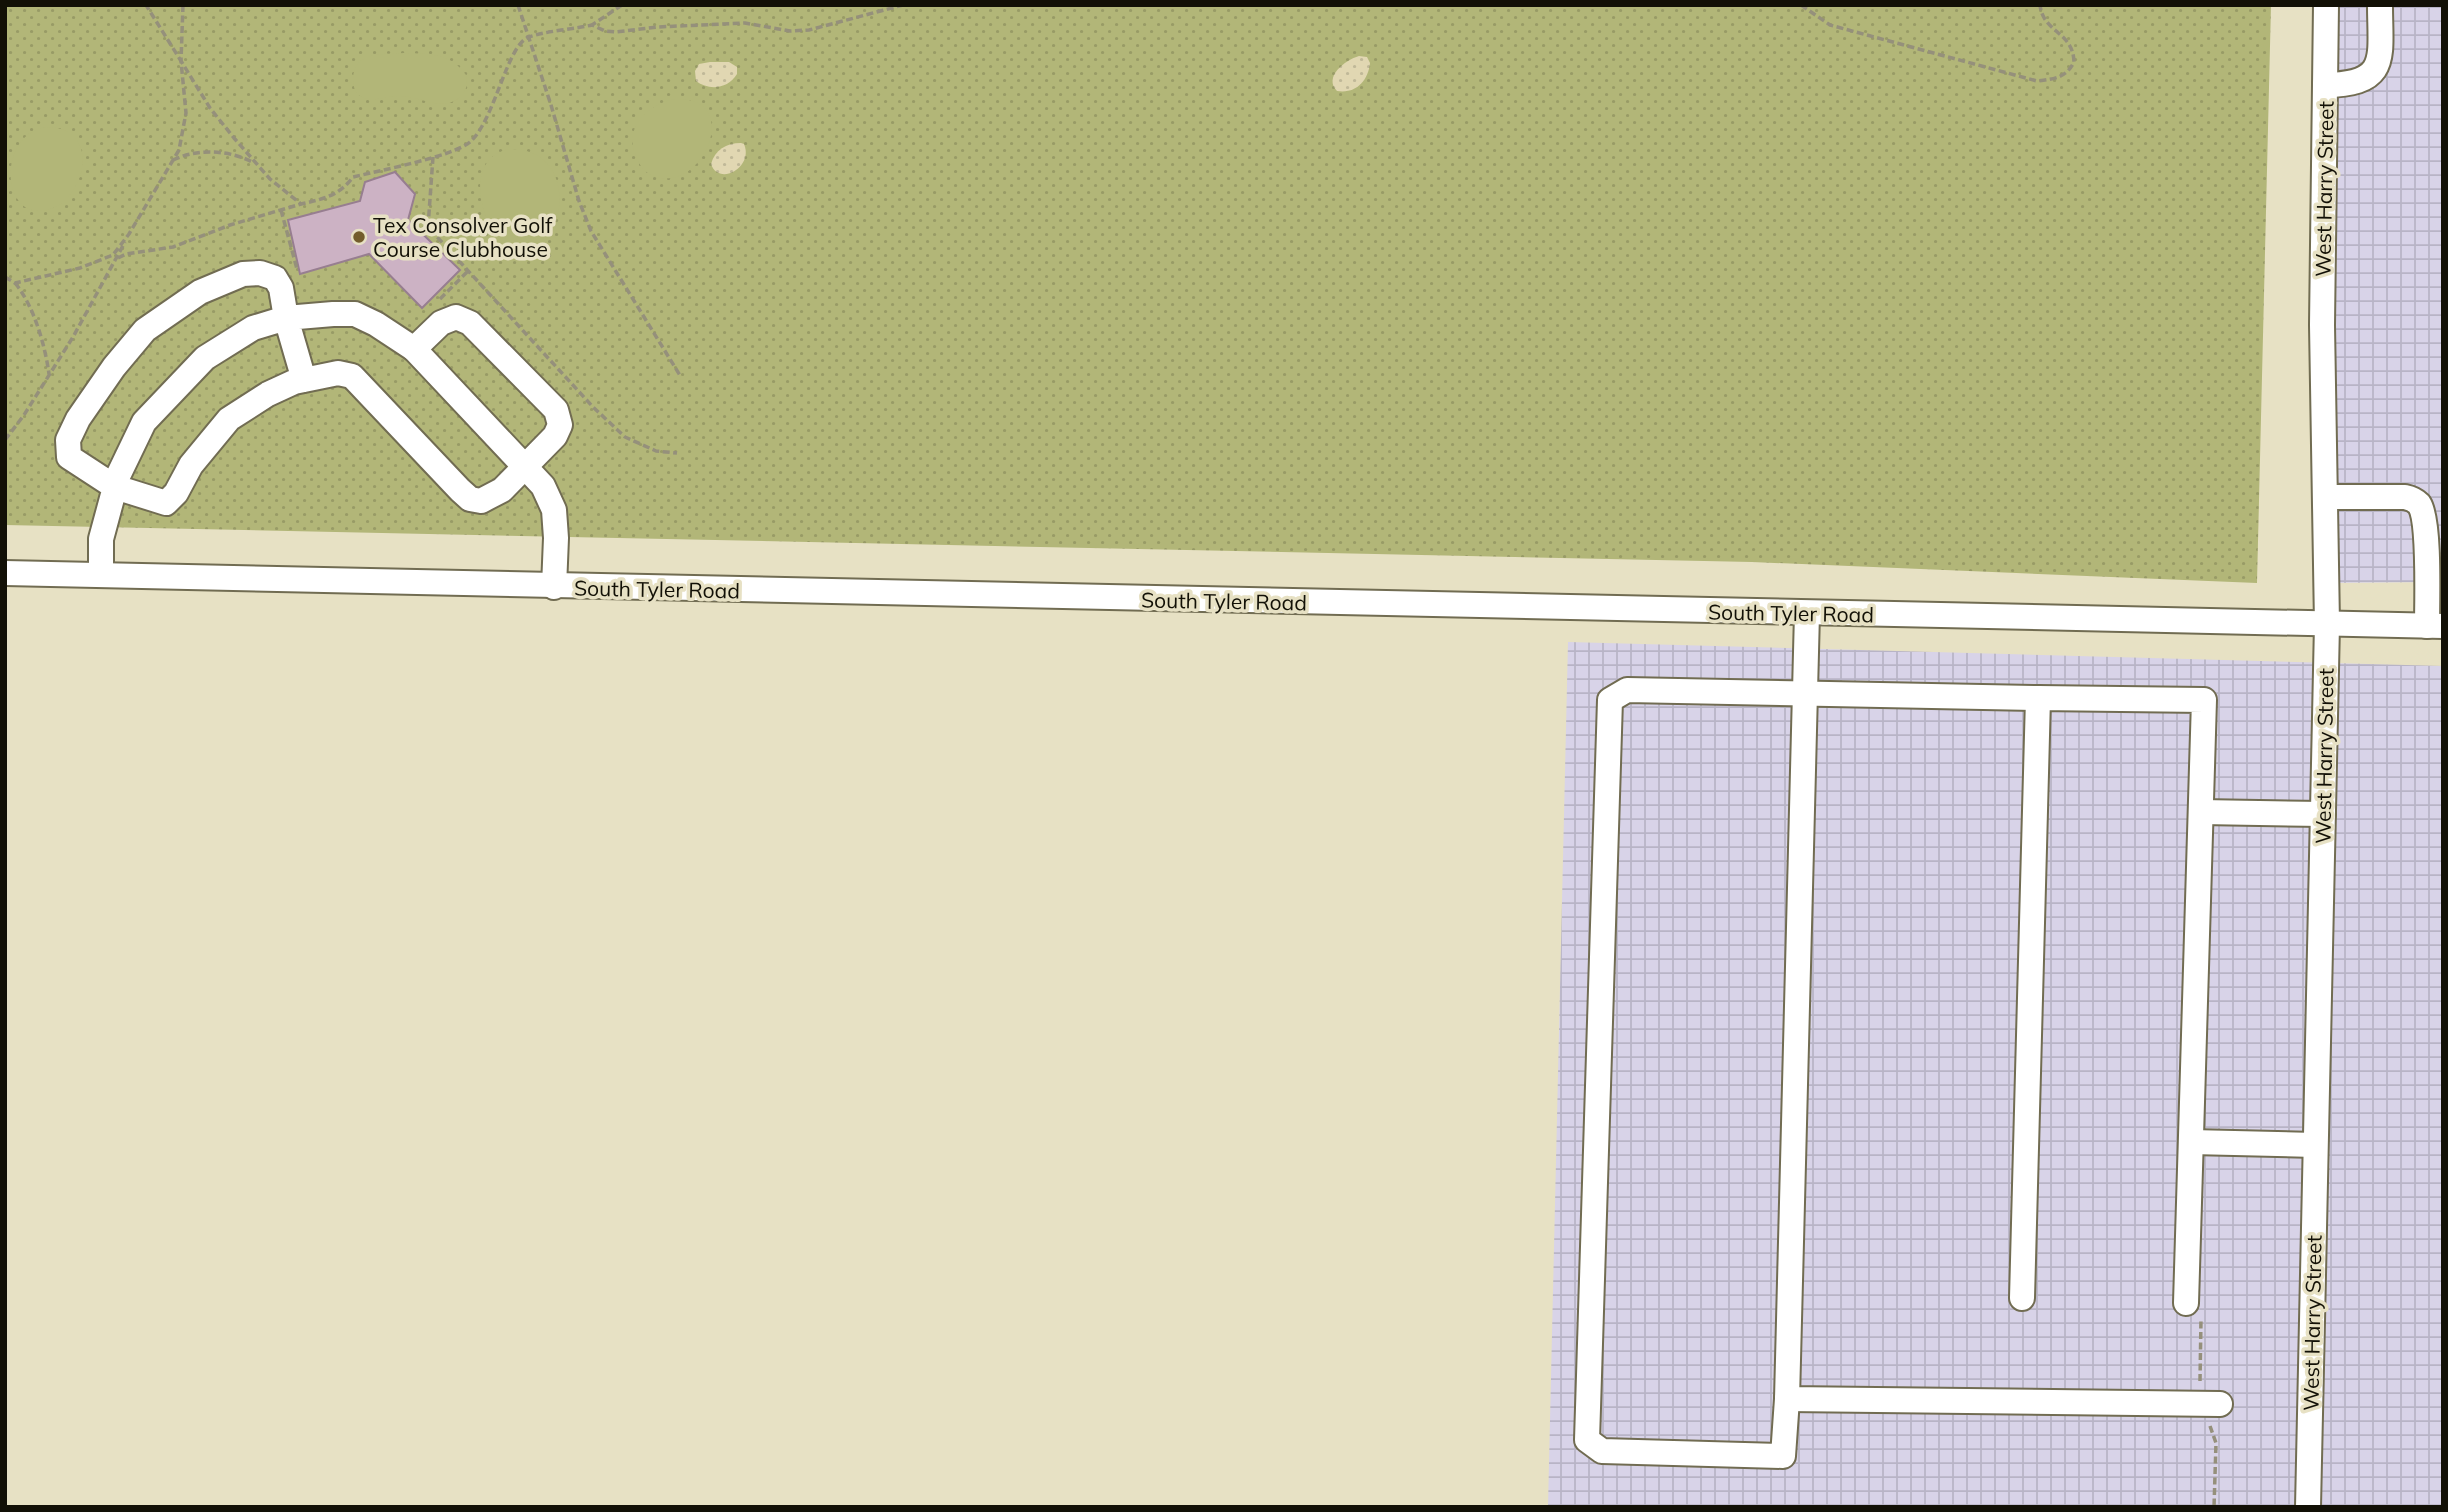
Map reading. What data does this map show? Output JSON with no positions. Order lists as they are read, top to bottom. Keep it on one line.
{"streets":{"street":["West Harry Street","South Tyler Road"]},"crossings":[["West Harry Street","South Tyler Road"]],"places":["Tex Consolver Golf Course Clubhouse"]}
